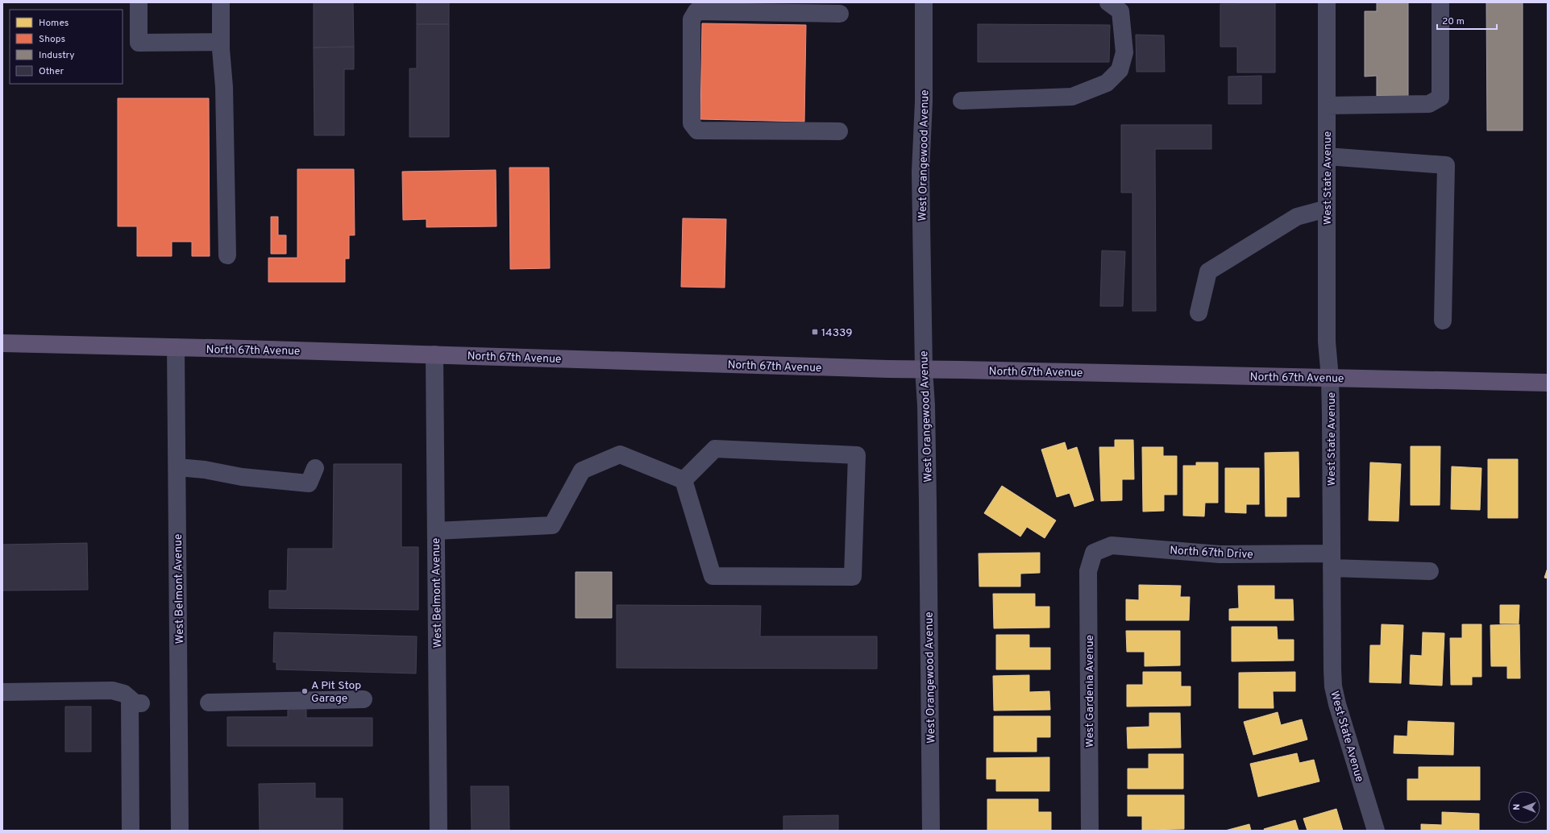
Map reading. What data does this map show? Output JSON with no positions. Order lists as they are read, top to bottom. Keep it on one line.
{"streets":{"main road":["North 67th Avenue"],"street":["West Orangewood Avenue","West State Avenue","North 67th Drive","West Belmont Avenue","West Gardenia Avenue"]},"crossings":[["West Orangewood Avenue","North 67th Avenue"],["West State Avenue","North 67th Avenue"],["West State Avenue","North 67th Drive"],["North 67th Avenue","West Belmont Avenue"],["North 67th Drive","West Gardenia Avenue"]],"places":{"transit":["14339"],"other":["A Pit Stop Garage"]},"legend":["Homes","Shops","Industry","Other"],"scale_bar":"20 m","north":"left"}
